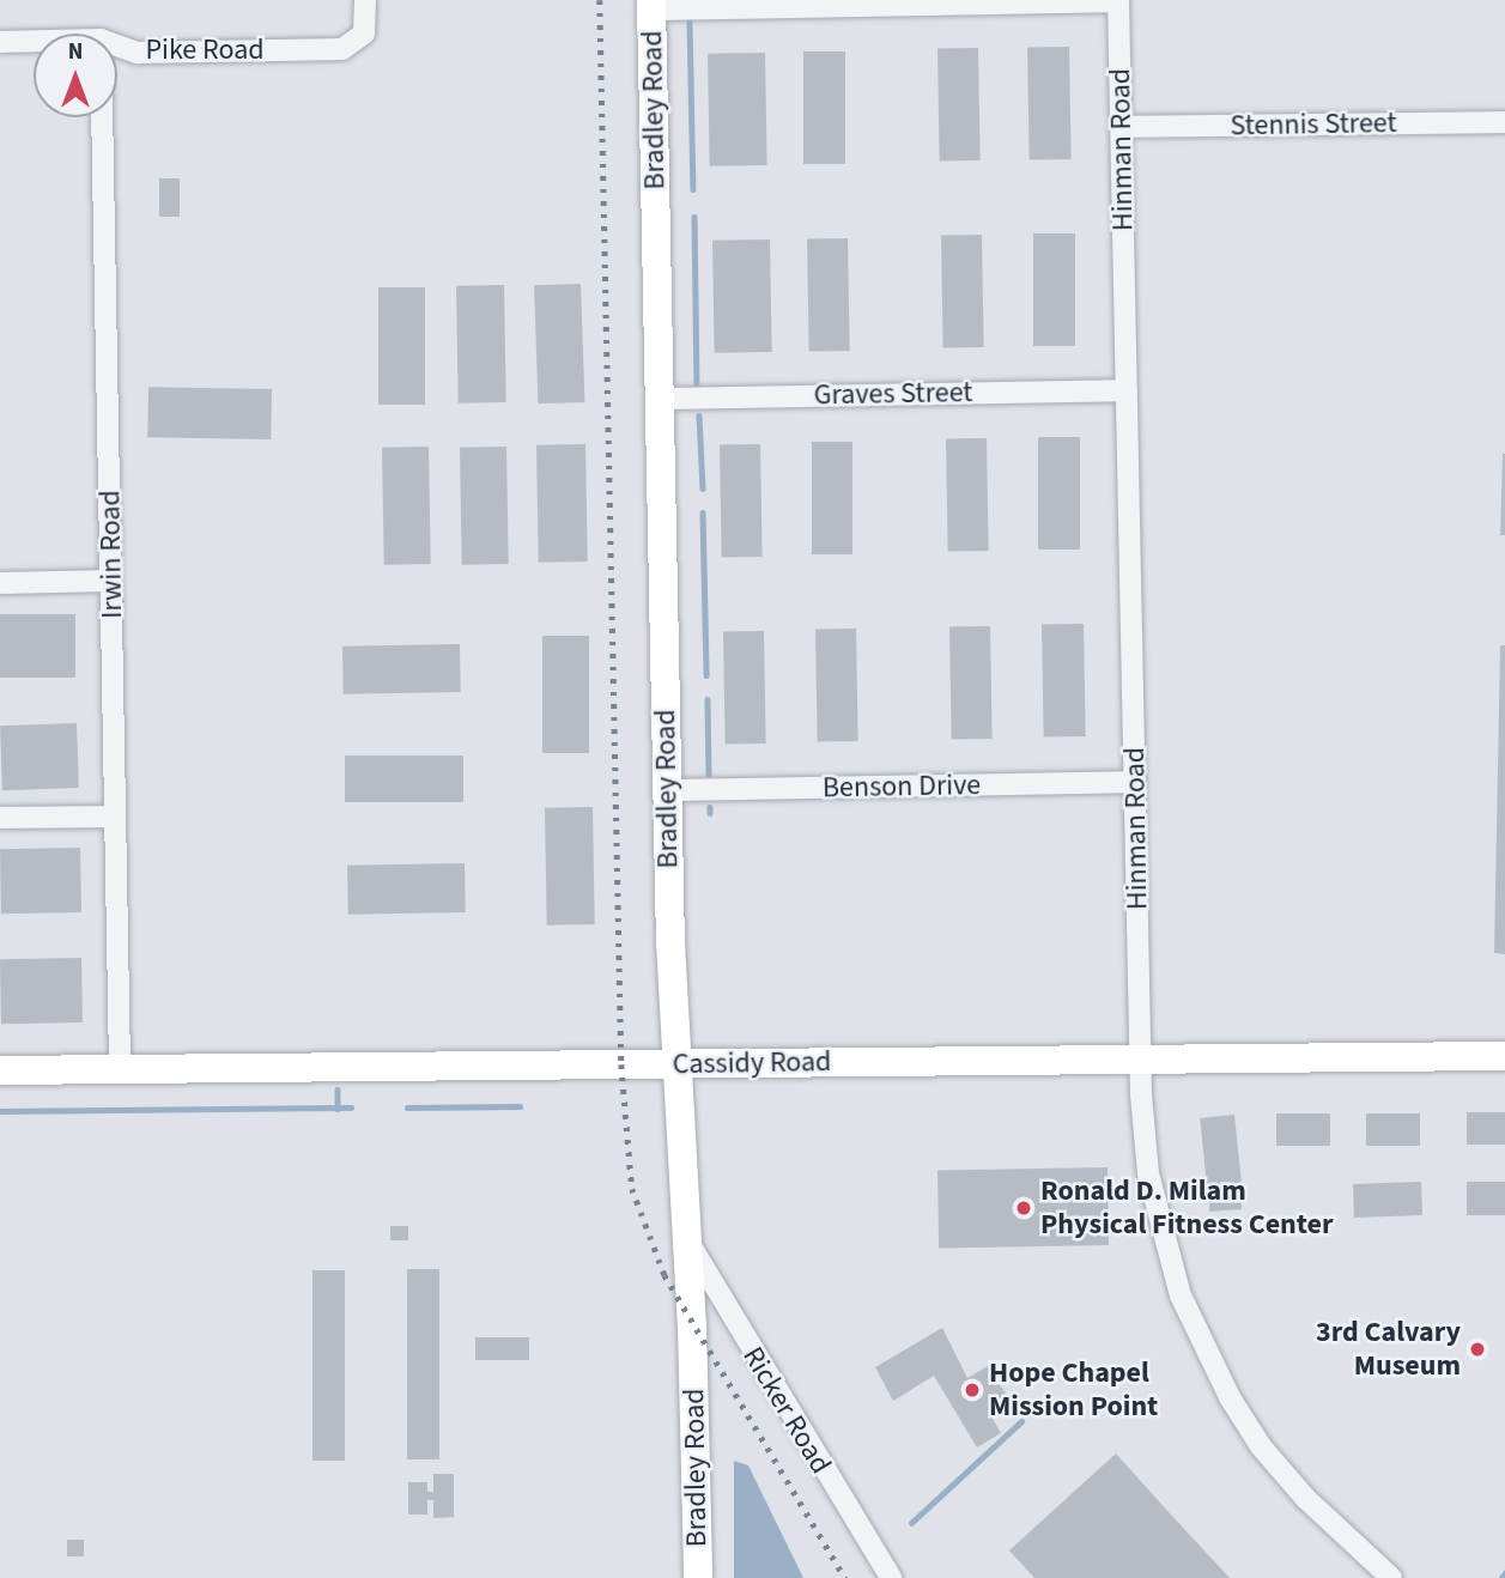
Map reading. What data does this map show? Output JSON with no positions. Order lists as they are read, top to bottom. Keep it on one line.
{"streets":{"street":["Pike Road","Bradley Road","Stennis Street","Hinman Road","Graves Street","Irwin Road","Benson Drive","Cassidy Road","Ricker Road"]},"crossings":[["Bradley Road","Graves Street"],["Bradley Road","Benson Drive"],["Bradley Road","Cassidy Road"],["Bradley Road","Ricker Road"],["Stennis Street","Hinman Road"],["Hinman Road","Graves Street"],["Hinman Road","Benson Drive"],["Hinman Road","Cassidy Road"],["Irwin Road","Cassidy Road"]],"places":["Ronald D. Milam Physical Fitness Center","3rd Calvary Museum","Hope Chapel Mission Point"],"north":"top"}
